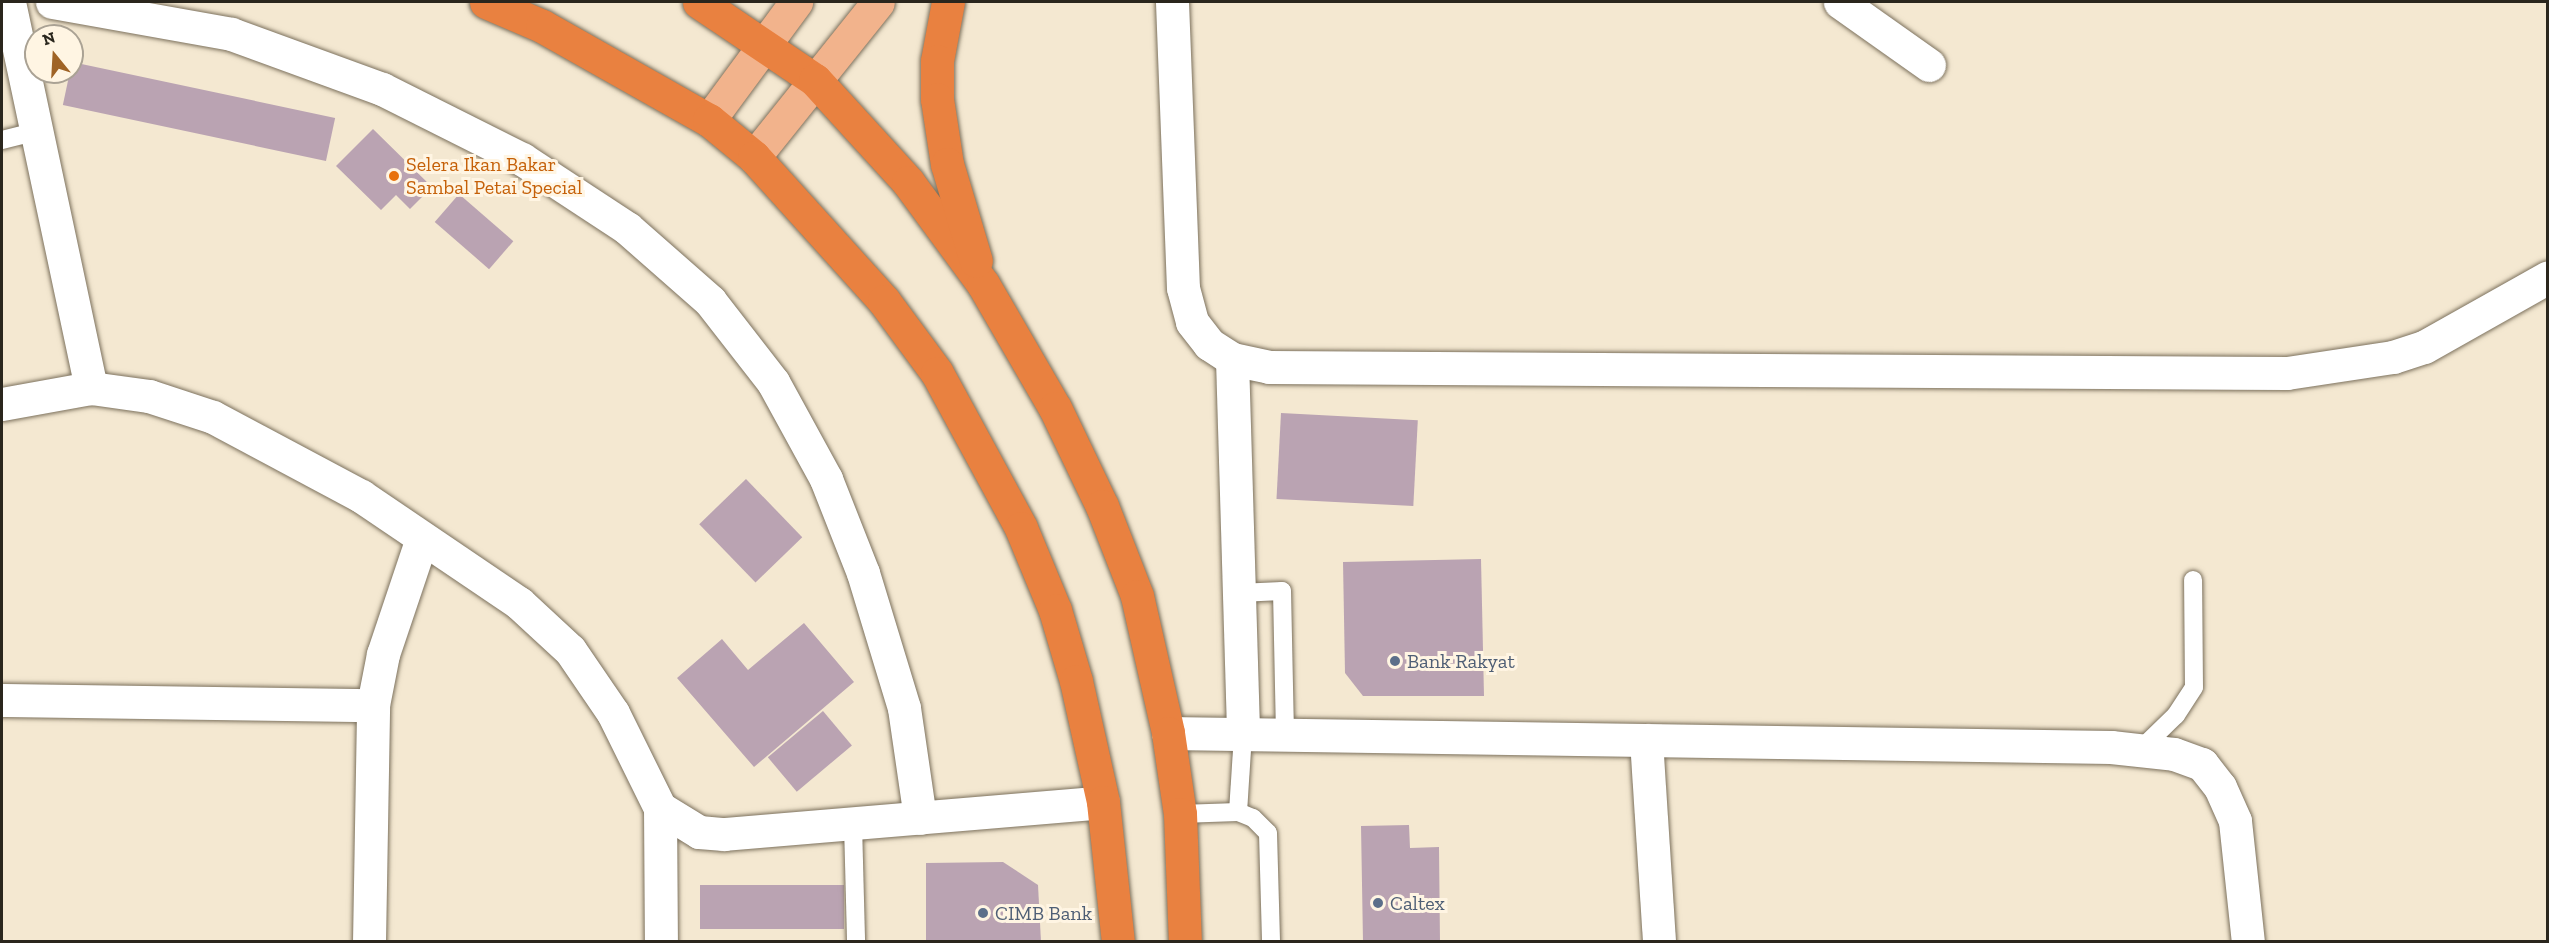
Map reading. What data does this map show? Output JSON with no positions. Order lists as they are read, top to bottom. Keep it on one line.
{"places":["Selera Ikan Bakar Sambal Petai Special","Bank Rakyat","Caltex","CIMB Bank"],"north":"top"}
